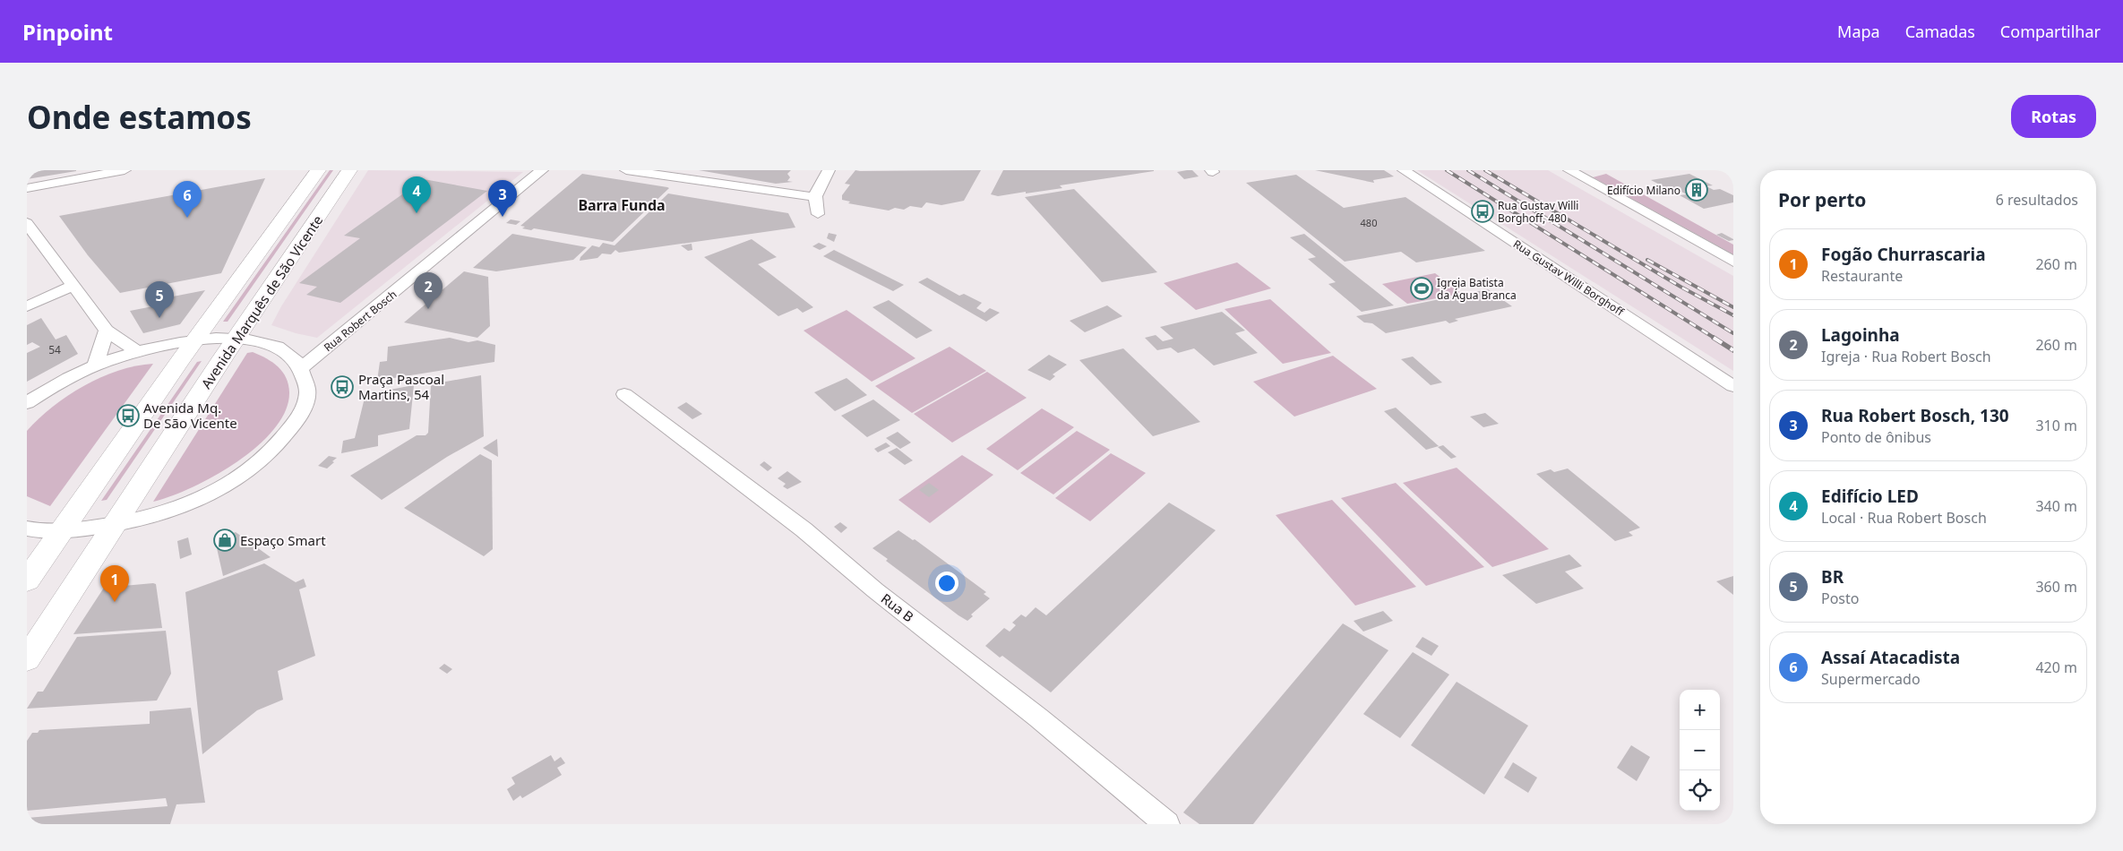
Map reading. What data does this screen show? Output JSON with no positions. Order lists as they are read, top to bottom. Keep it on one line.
{"streets":{"main road":["Avenida Marquês de São Vicente"],"street":["Rua Gustav Willi Borghoff","Rua Robert Bosch","Rua B"]},"districts":["Barra Funda"],"places":{"building":["Edifício Milano"],"bus stop":["Rua Gustav Willi Borghoff, 480","Praça Pascoal Martins, 54","Avenida Mq. De São Vicente"],"sports":["Igreja Batista da Água Branca"],"shop":["Espaço Smart"]},"house_numbers":["480","54"],"page":{"header":"Pinpoint","nav":["Mapa","Camadas","Compartilhar"],"buttons":"Rotas","title":"Onde estamos","heading":["Por perto","6 resultados"],"pins":["4","3","6","2","5","1"],"list":[{"mark":"1","name":"Fogão Churrascaria","note":"Restaurante","value":"260 m"},{"mark":"2","name":"Lagoinha","note":"Igreja · Rua Robert Bosch","value":"260 m"},{"mark":"3","name":"Rua Robert Bosch, 130","note":"Ponto de ônibus","value":"310 m"},{"mark":"4","name":"Edifício LED","note":"Local · Rua Robert Bosch","value":"340 m"},{"mark":"5","name":"BR","note":"Posto","value":"360 m"},{"mark":"6","name":"Assaí Atacadista","note":"Supermercado","value":"420 m"}],"map_buttons":["+","−"]}}
